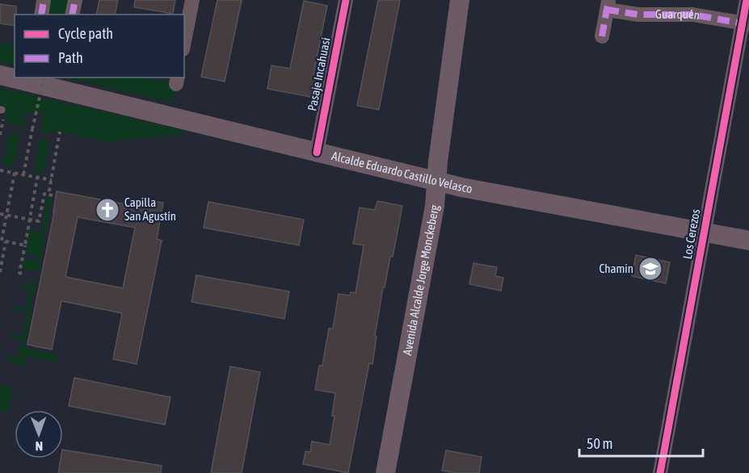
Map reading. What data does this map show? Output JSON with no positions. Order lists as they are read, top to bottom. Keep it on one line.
{"streets":{"main road":["Alcalde Eduardo Castillo Velasco","Avenida Alcalde Jorge Monckeberg"],"street":["Guarquén","Pasaje Incahuasi","Los Cerezos"]},"crossings":[["Guarquén","Los Cerezos"],["Pasaje Incahuasi","Alcalde Eduardo Castillo Velasco"],["Alcalde Eduardo Castillo Velasco","Los Cerezos"],["Alcalde Eduardo Castillo Velasco","Avenida Alcalde Jorge Monckeberg"]],"places":{"church":["Capilla San Agustín"],"school or university":["Chamin"]},"legend":["Cycle path","Path"],"scale_bar":"50 m","north":"bottom"}
